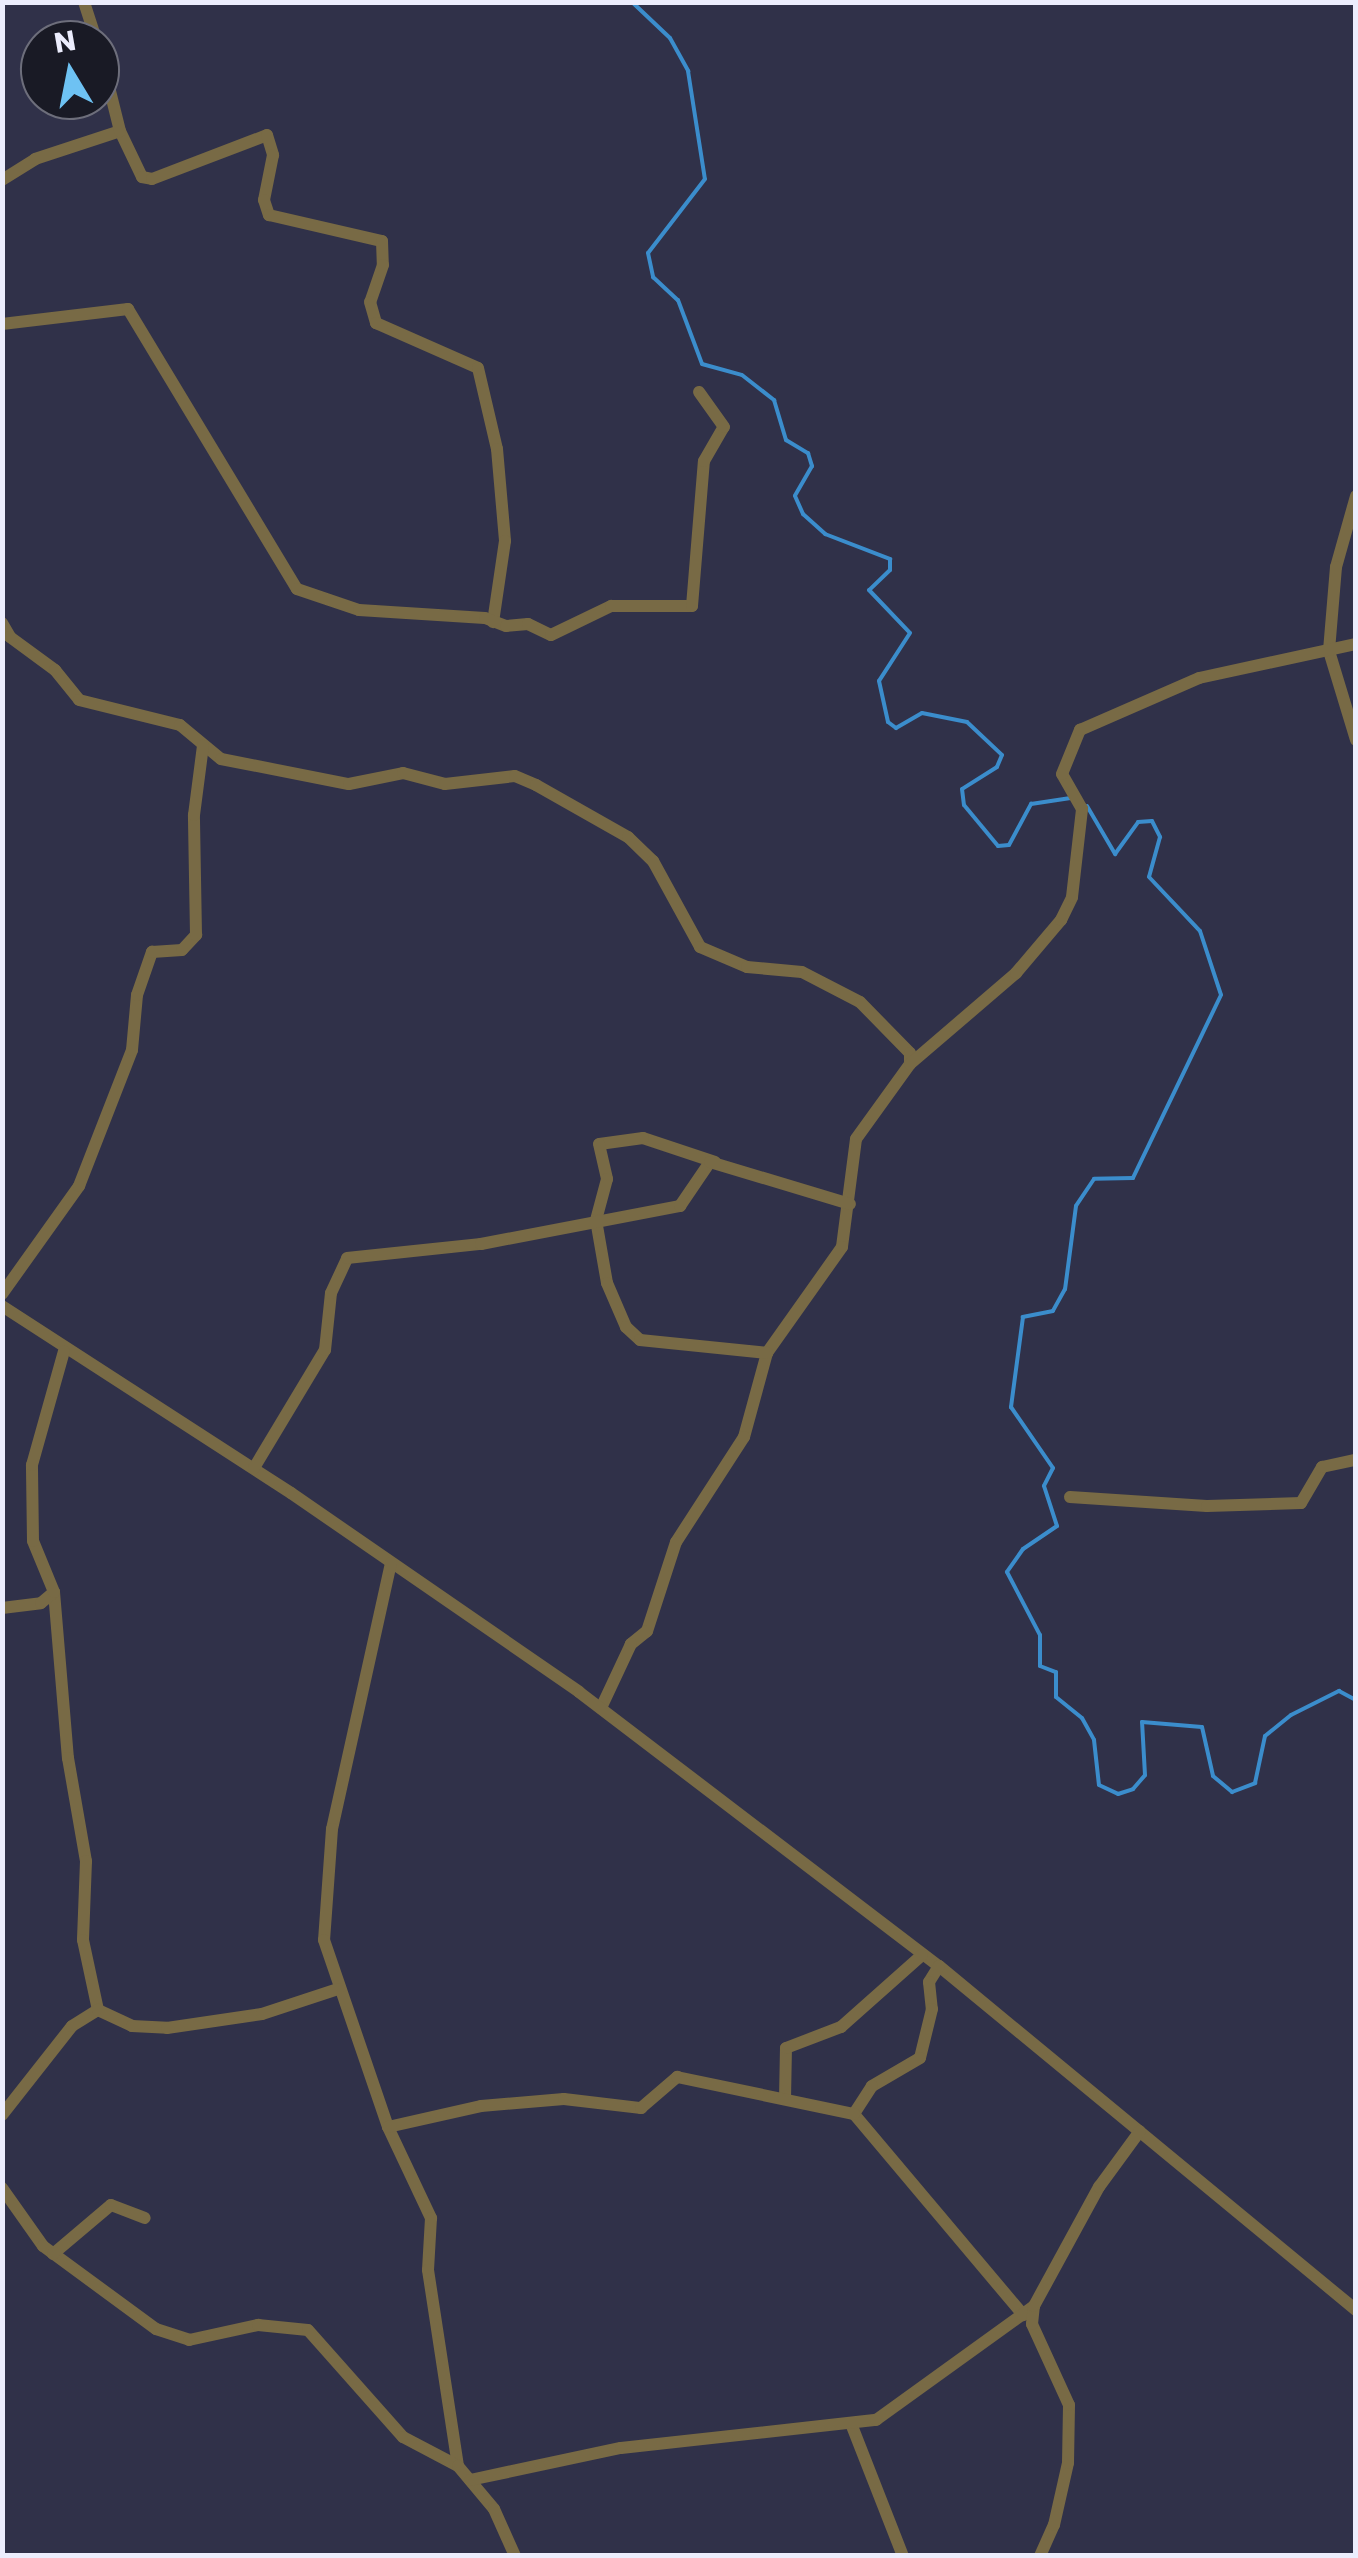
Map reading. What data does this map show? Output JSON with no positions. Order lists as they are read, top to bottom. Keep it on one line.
{"north":"top"}
